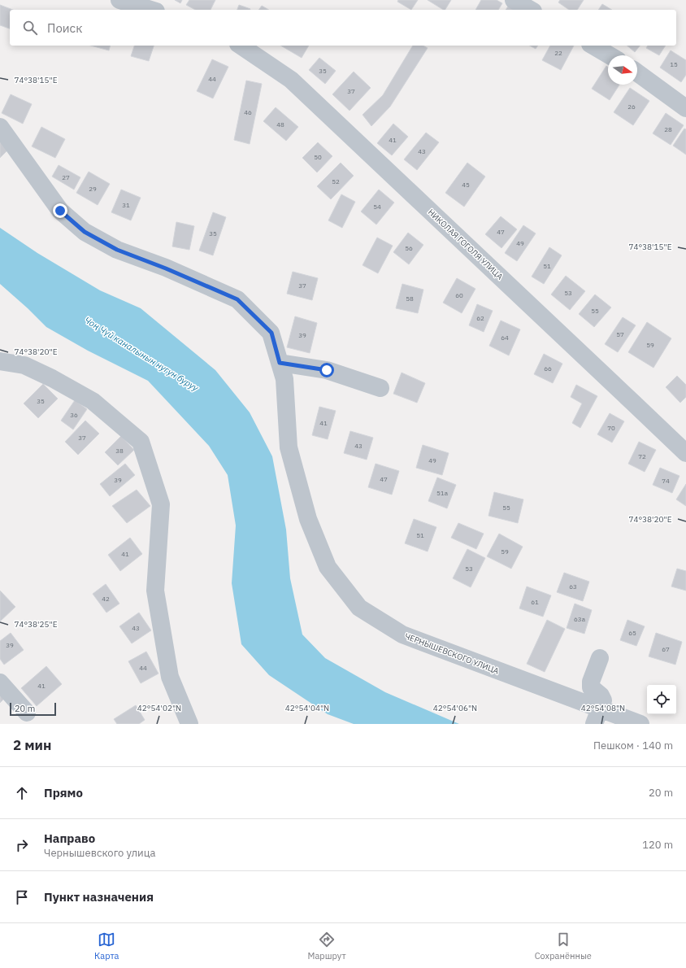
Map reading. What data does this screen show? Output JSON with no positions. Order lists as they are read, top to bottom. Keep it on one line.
{"streets":{"street":["НИКОЛАЯ ГОГОЛЯ УЛИЦА","ЧЕРНЫШЕВСКОГО УЛИЦА"]},"water":["Чоң Чүй каналынын нугун буруу"],"house_numbers":["22","15","35","44","37","26","46","48","28","41","43","50","27","52","45","29","31","54","47","35","49","56","51","37","53","60","58","55","62","57","39","64","59","66","35","36","41","70","37","43","38","72","49","47","39","74","51а","55","51","59","41","53","63","42","61","63а","43","65","39","67","44","41"],"scale_bar":"20 m","north":"right","page":{"search":"Поиск","scale":"20 m","heading":["2 мин","Пешком · 140 m"],"list":[["Прямо","20 m"],["Направо","Чернышевского улица","120 m"],"Пункт назначения"],"nav":["Карта","Маршрут","Сохранённые"]},"coordinates":["74°38'15\"E","74°38'20\"E","74°38'25\"E","42°54'02\"N","42°54'04\"N","42°54'06\"N","42°54'08\"N"]}
